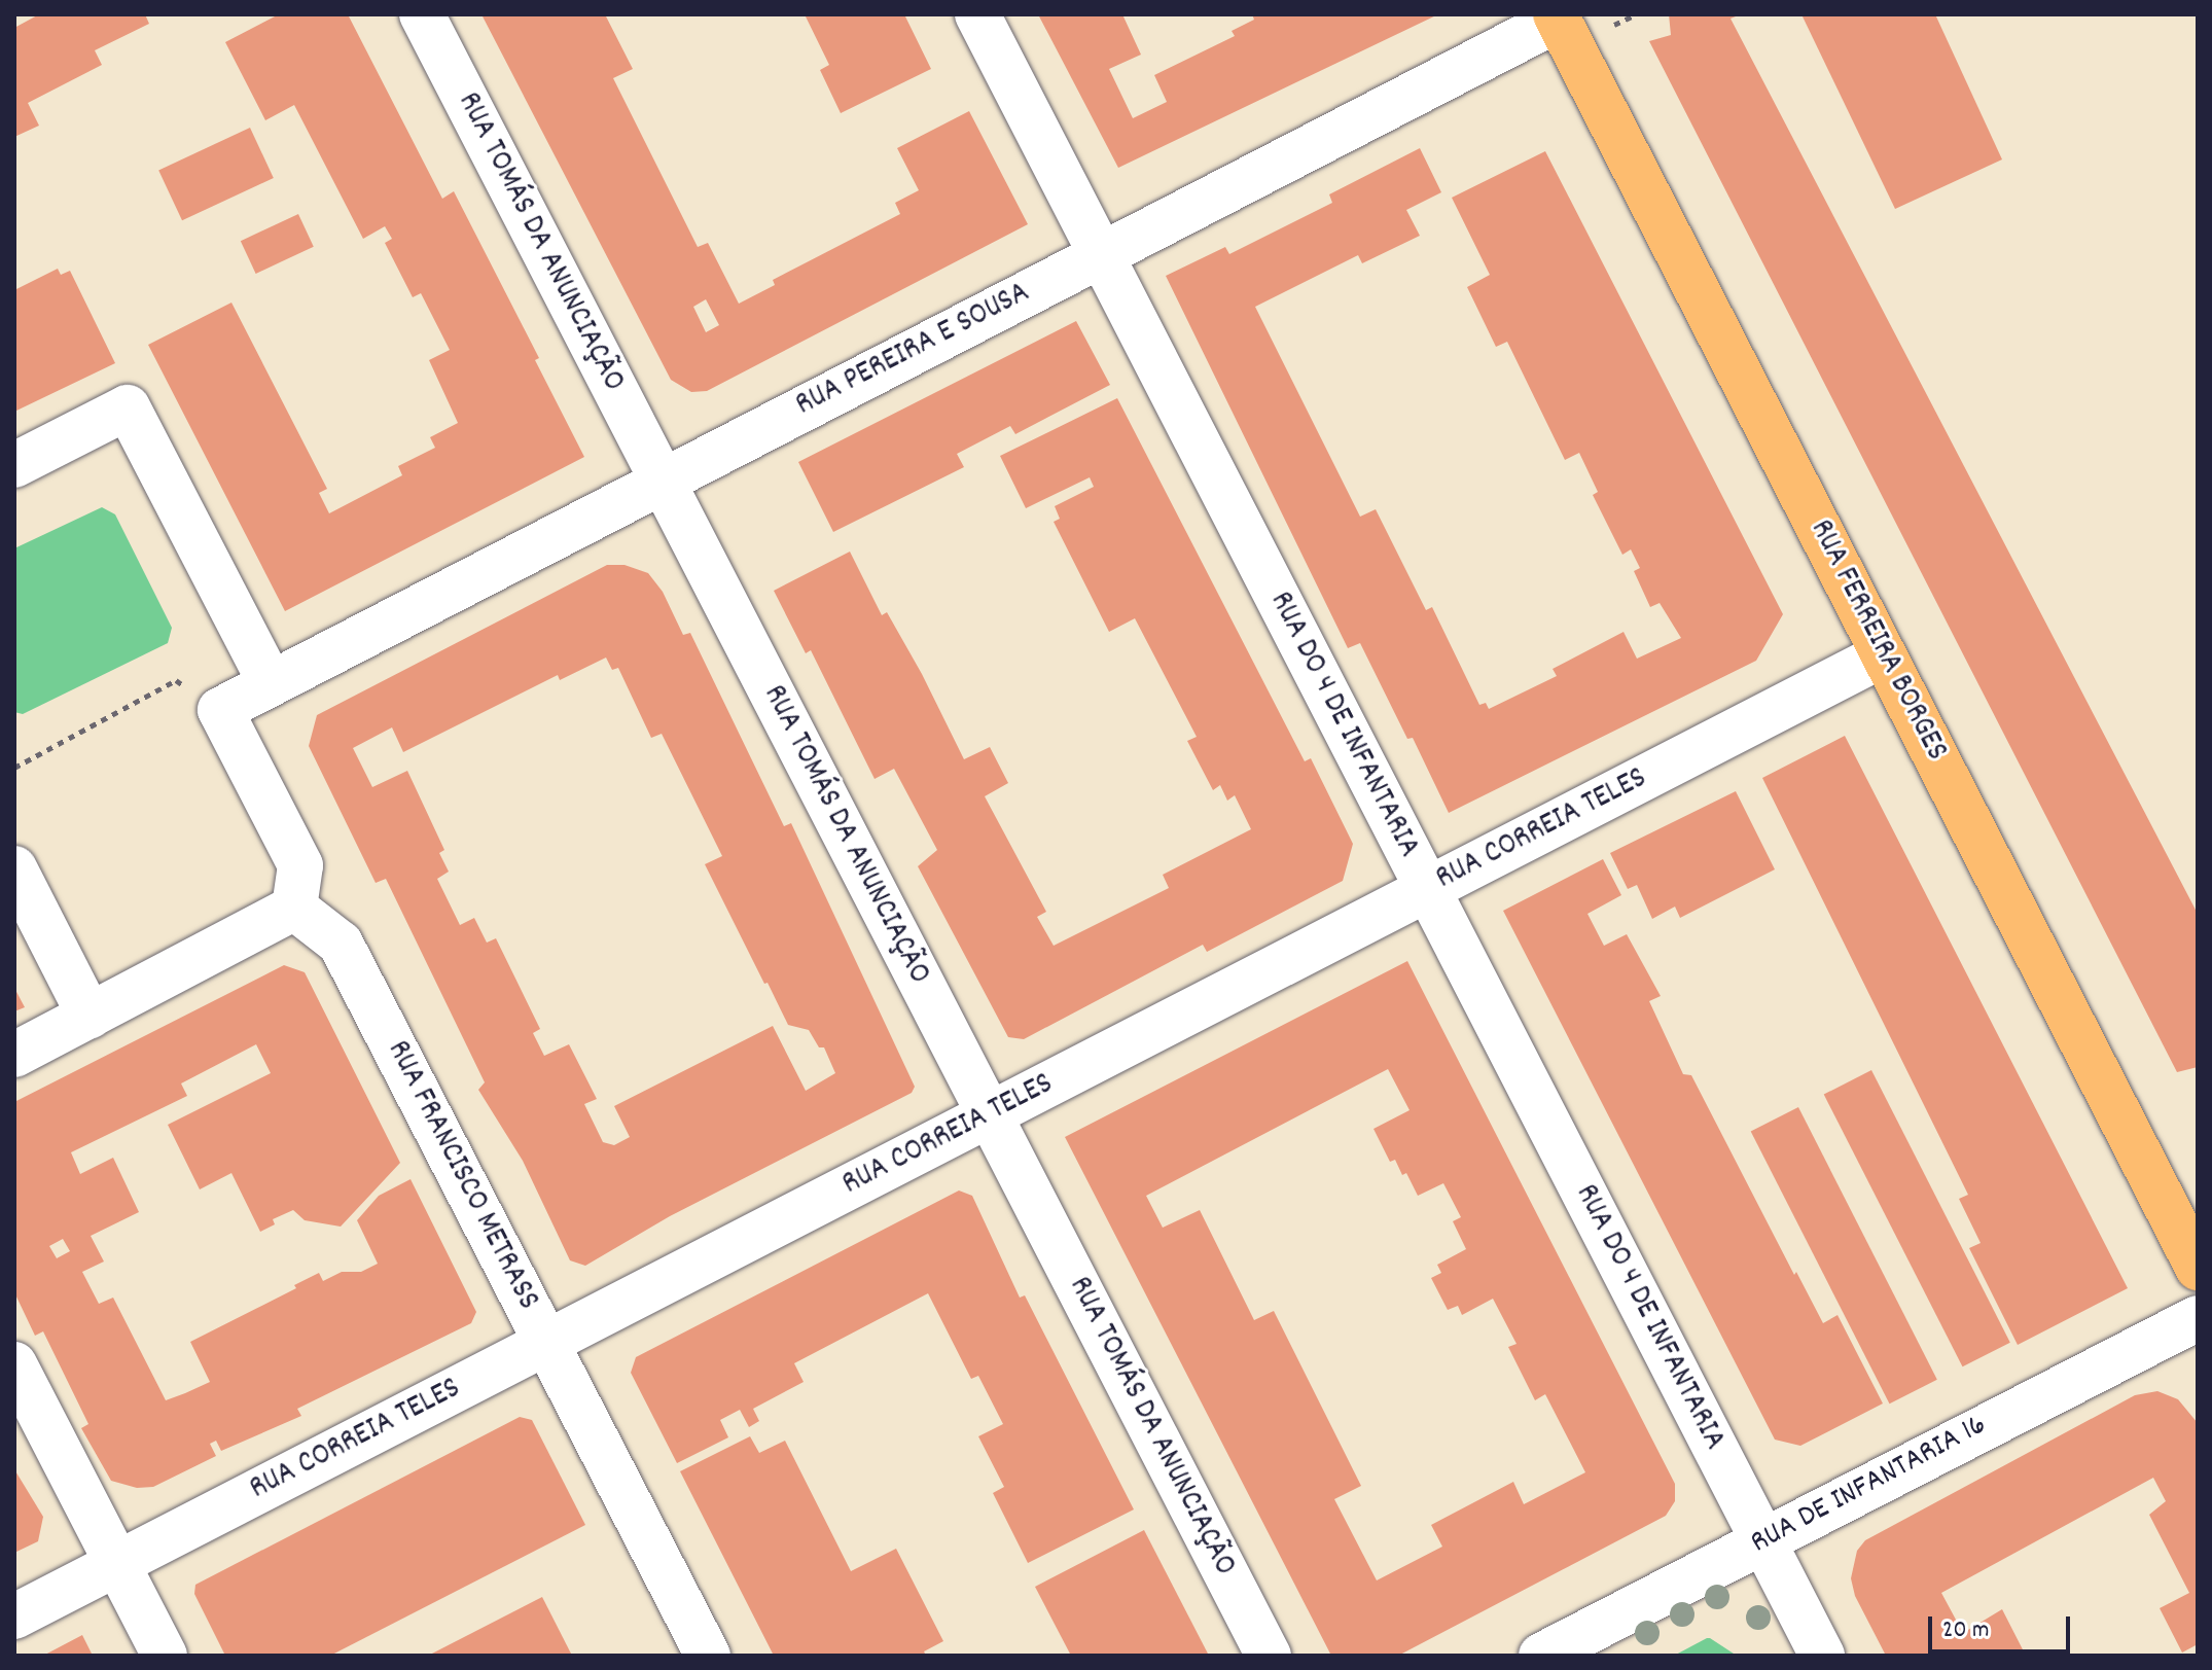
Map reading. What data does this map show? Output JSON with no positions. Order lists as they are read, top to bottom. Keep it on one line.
{"streets":{"main road":["RUA FERREIRA BORGES"],"street":["RUA TOMÁS DA ANUNCIAÇÃO","RUA PEREIRA E SOUSA","RUA DO 4 DE INFANTARIA","RUA CORREIA TELES","RUA FRANCISCO METRASS","RUA DE INFANTARIA 16"]},"crossings":[["RUA TOMÁS DA ANUNCIAÇÃO","RUA PEREIRA E SOUSA"],["RUA TOMÁS DA ANUNCIAÇÃO","RUA CORREIA TELES"],["RUA PEREIRA E SOUSA","RUA FERREIRA BORGES"],["RUA PEREIRA E SOUSA","RUA DO 4 DE INFANTARIA"],["RUA FERREIRA BORGES","RUA CORREIA TELES"],["RUA DO 4 DE INFANTARIA","RUA CORREIA TELES"],["RUA DO 4 DE INFANTARIA","RUA DE INFANTARIA 16"],["RUA CORREIA TELES","RUA FRANCISCO METRASS"]],"scale_bar":"20 m"}
